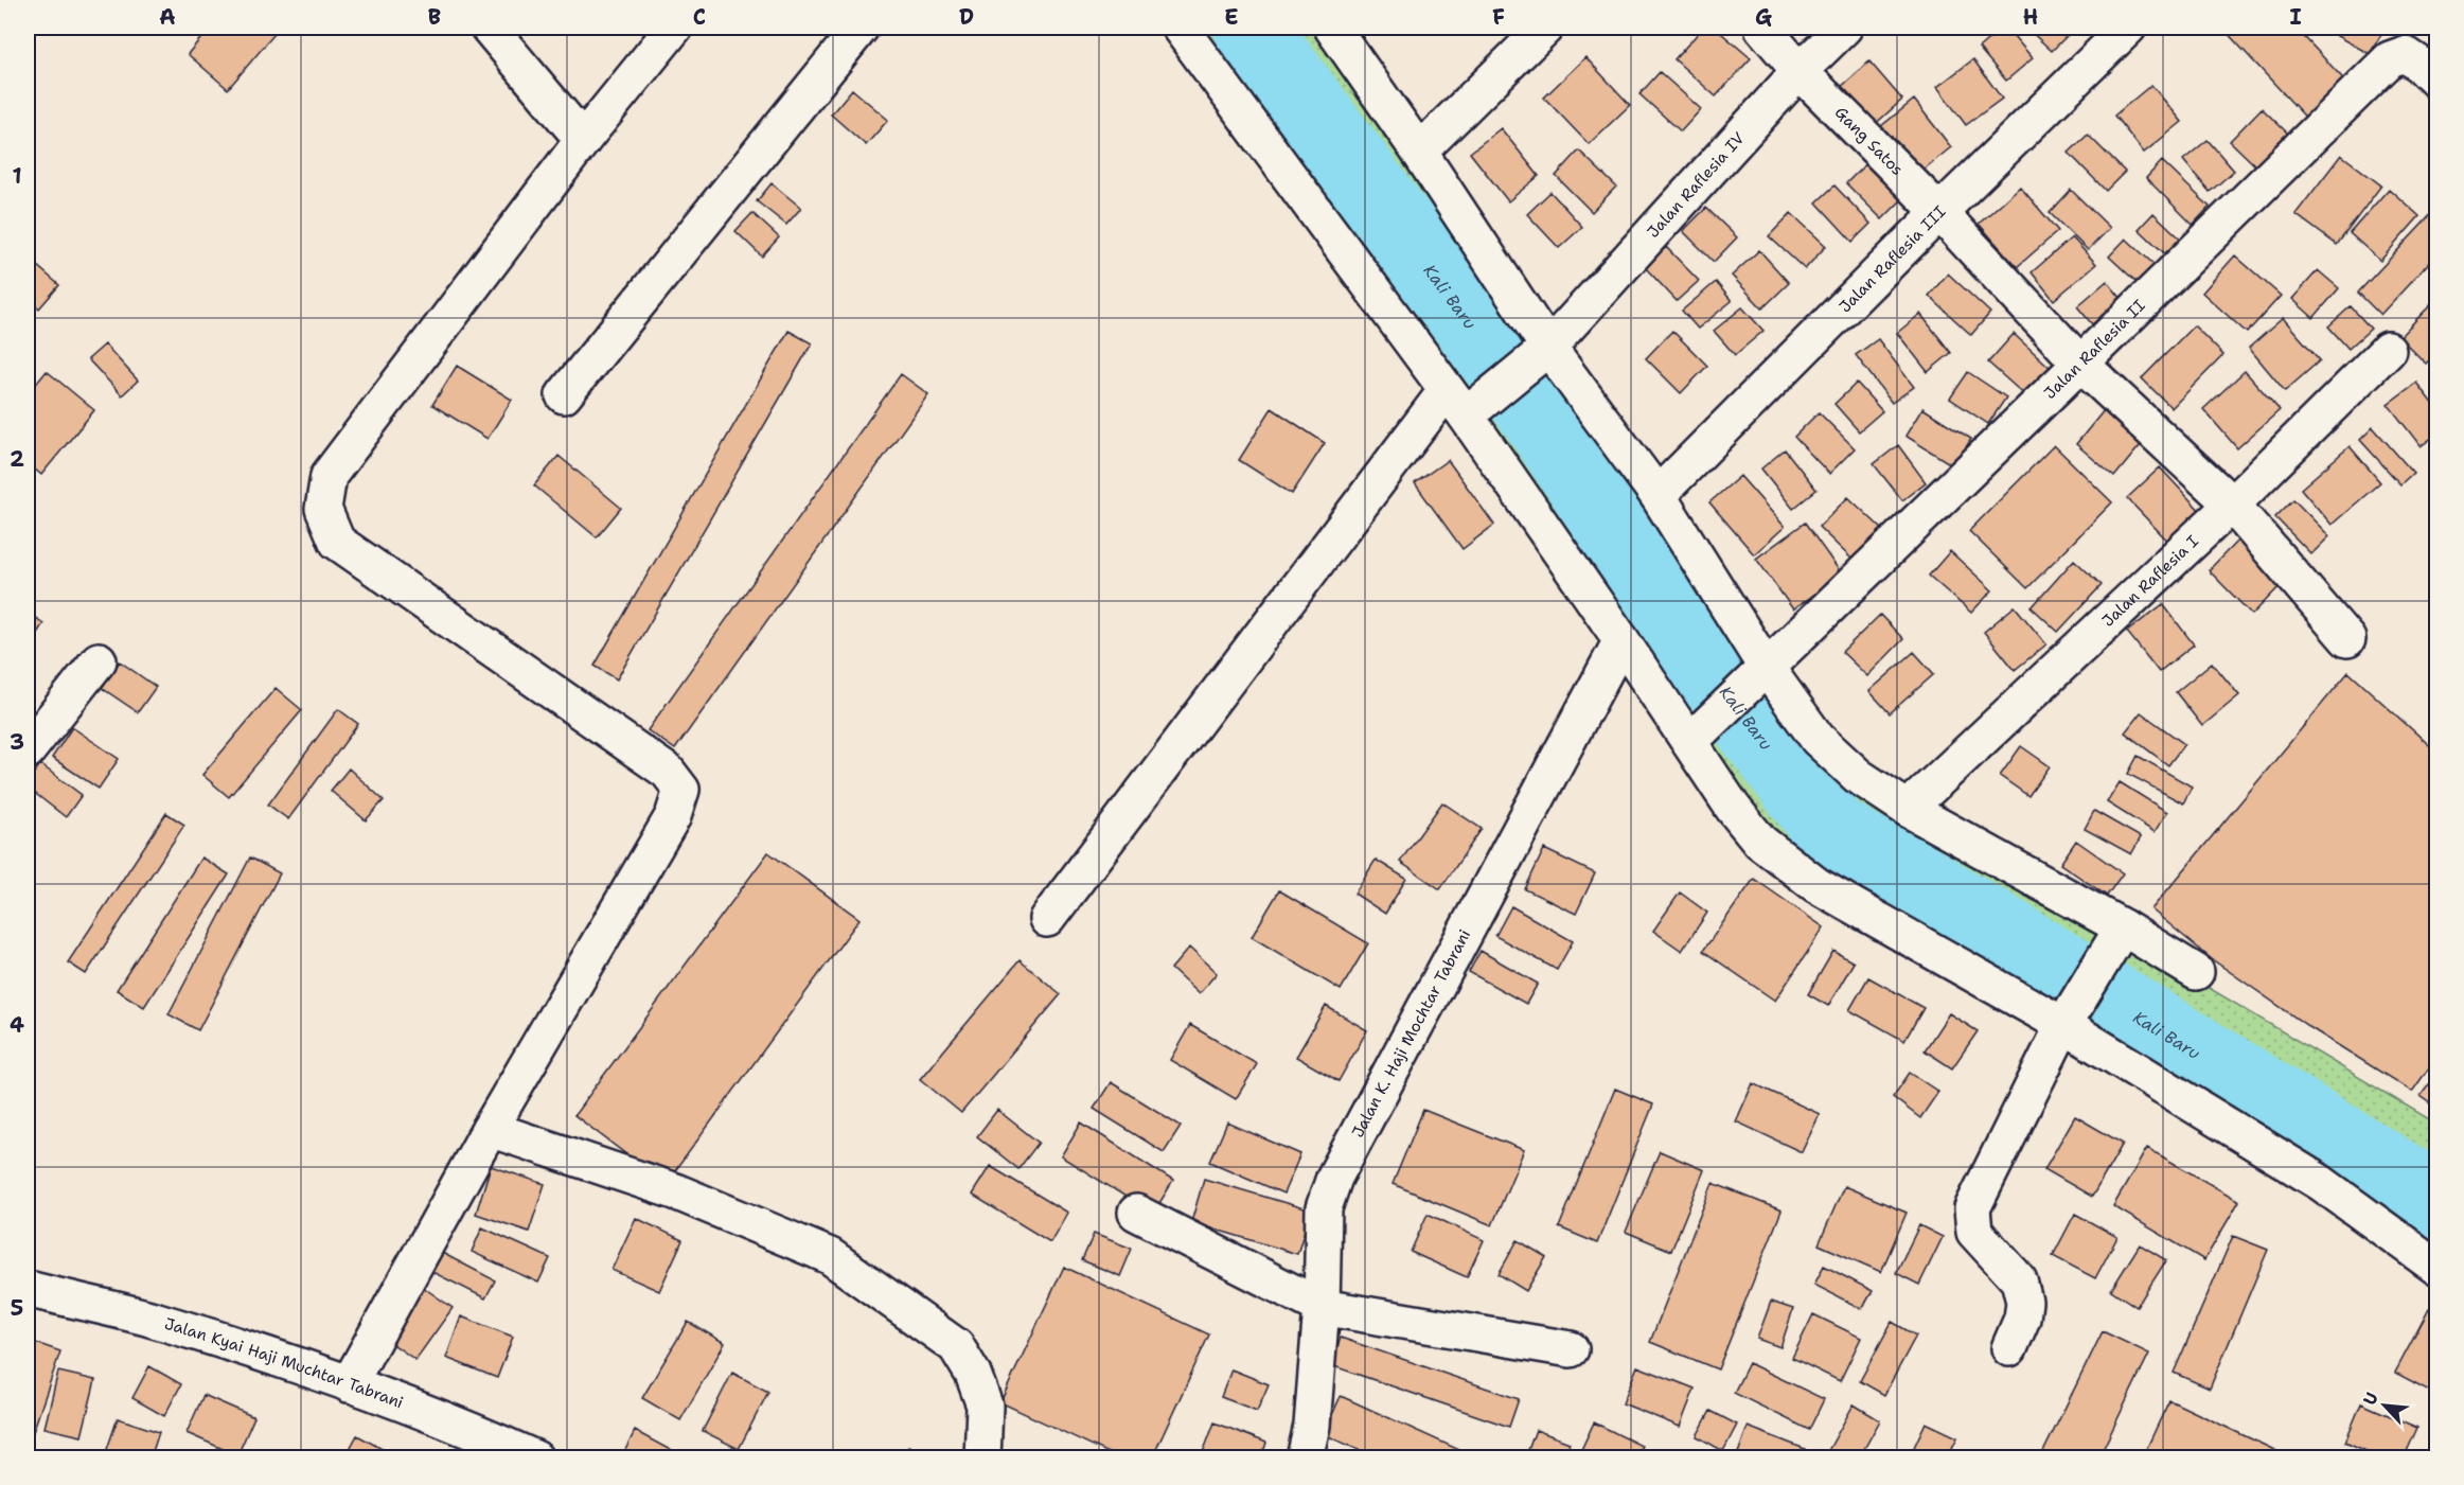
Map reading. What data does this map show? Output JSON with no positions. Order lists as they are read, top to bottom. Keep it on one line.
{"streets":{"street":["Gang Satos","Jalan Raflesia IV","Jalan Raflesia III","Jalan Raflesia II","Jalan Raflesia I","Jalan K. Haji Mochtar Tabrani","Jalan Kyai Haji Muchtar Tabrani"]},"crossings":[["Gang Satos","Jalan Raflesia IV"],["Gang Satos","Jalan Raflesia III"],["Gang Satos","Jalan Raflesia II"],["Gang Satos","Jalan Raflesia I"]],"water":["Kali Baru"],"north":"top left","grid":{"columns":["A","B","C","D","E","F","G","H","I"],"rows":["1","2","3","4","5"]}}
